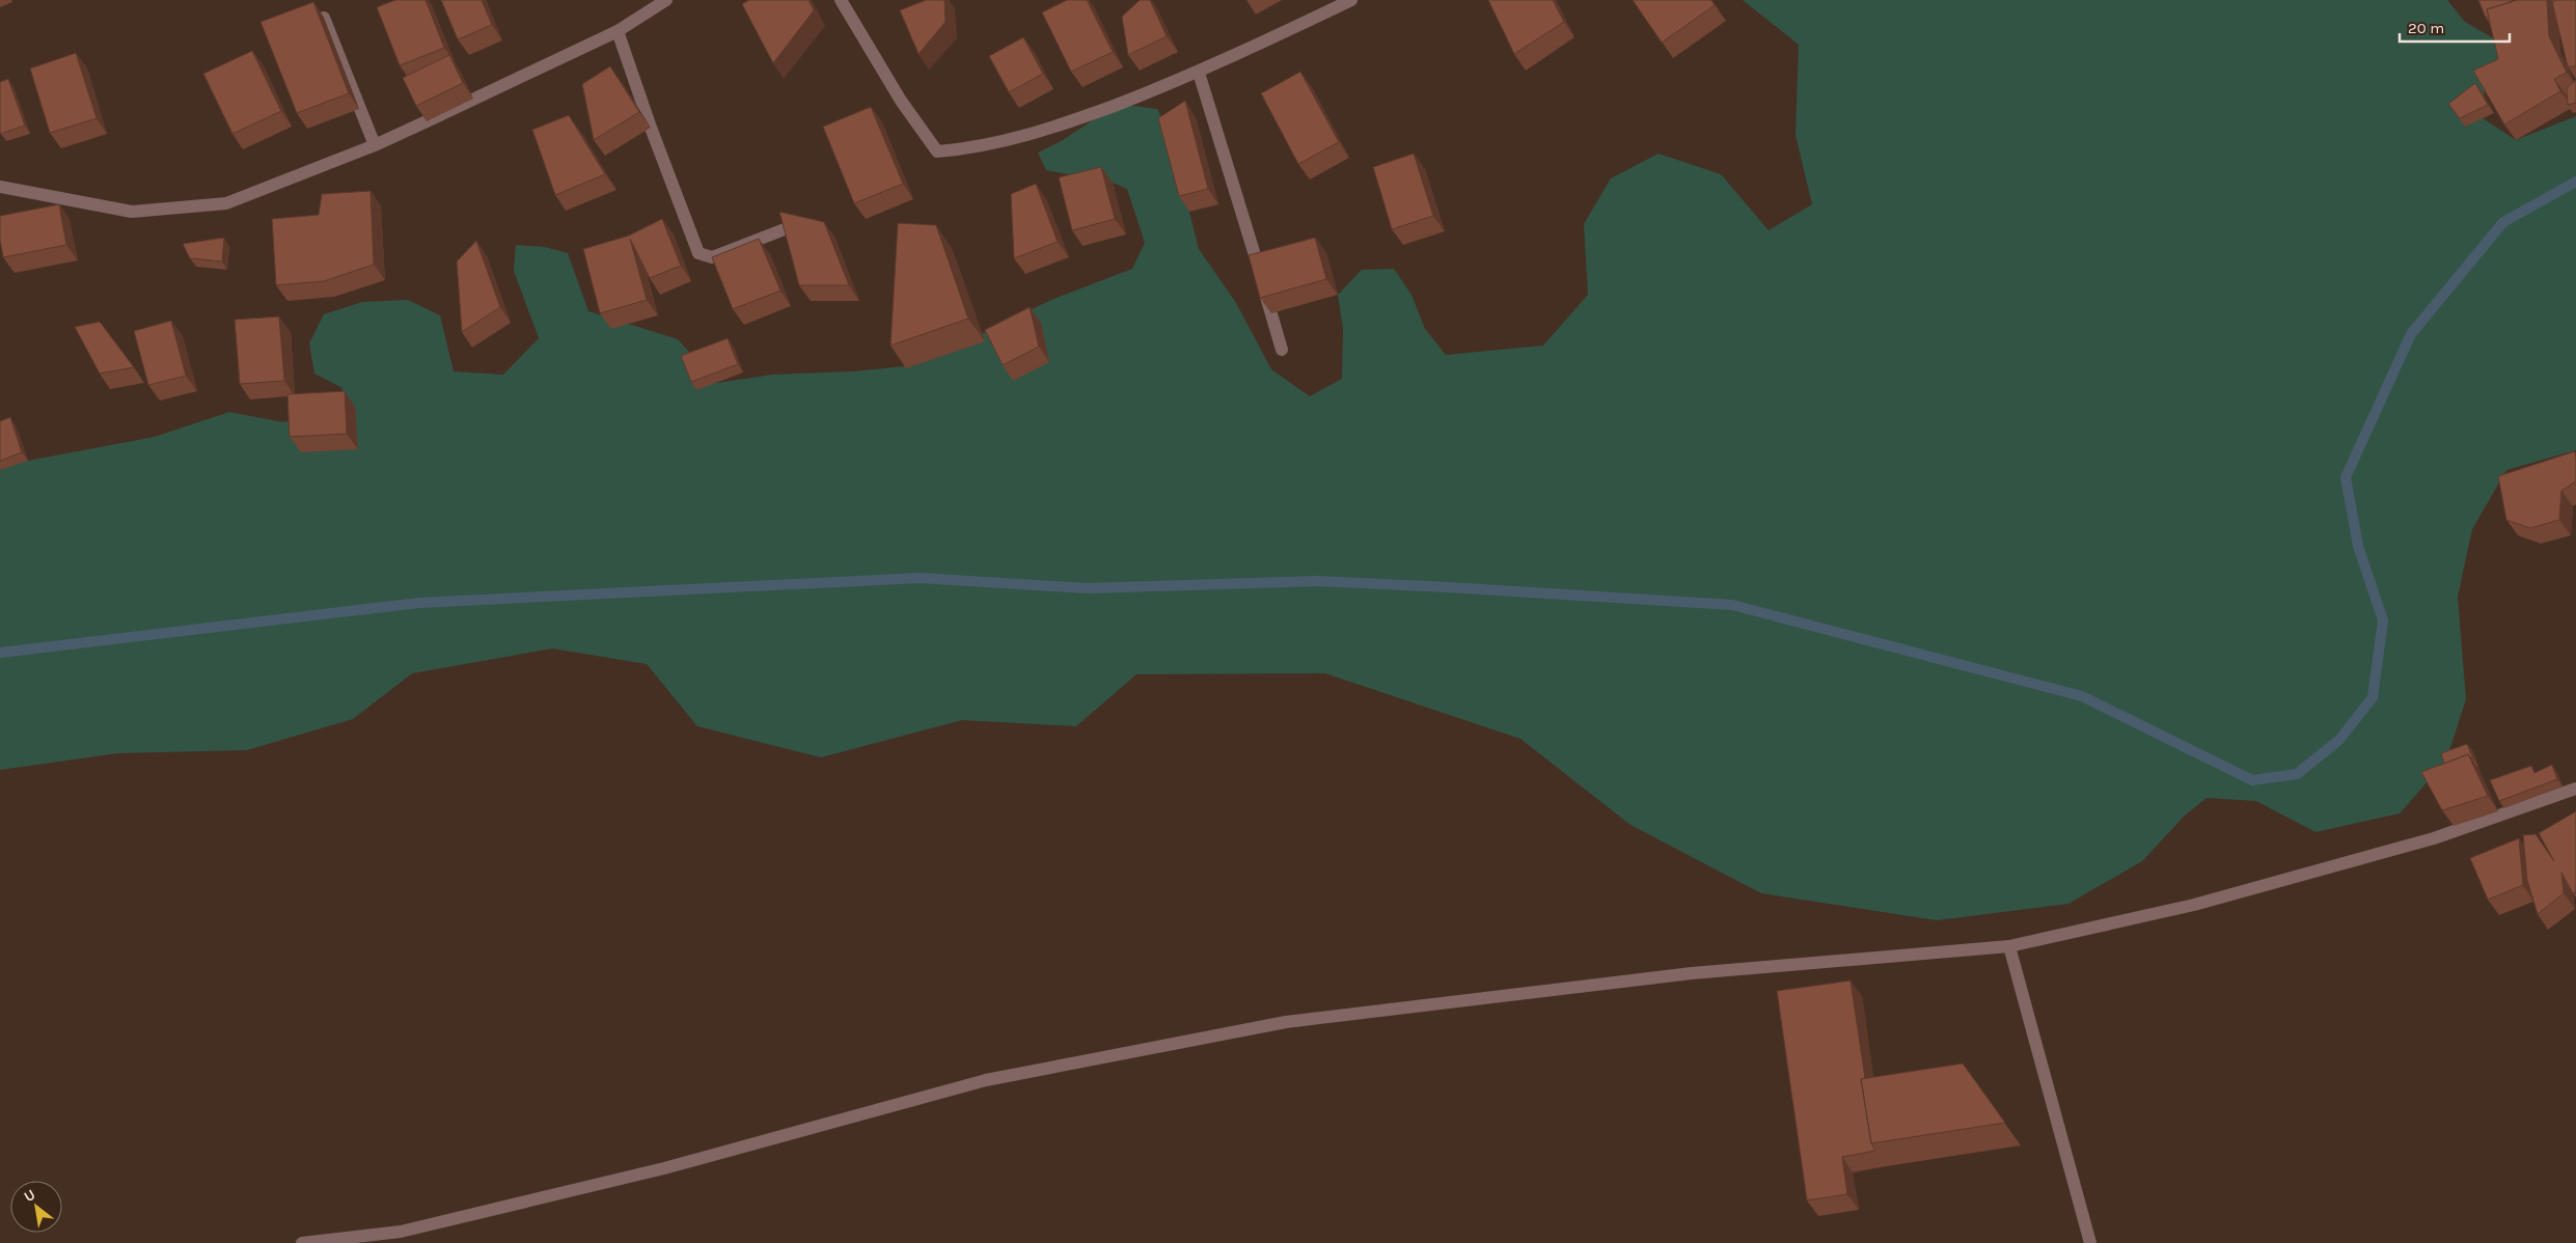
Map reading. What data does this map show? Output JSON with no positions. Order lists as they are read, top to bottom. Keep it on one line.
{"scale_bar":"20 m","north":"top left"}
